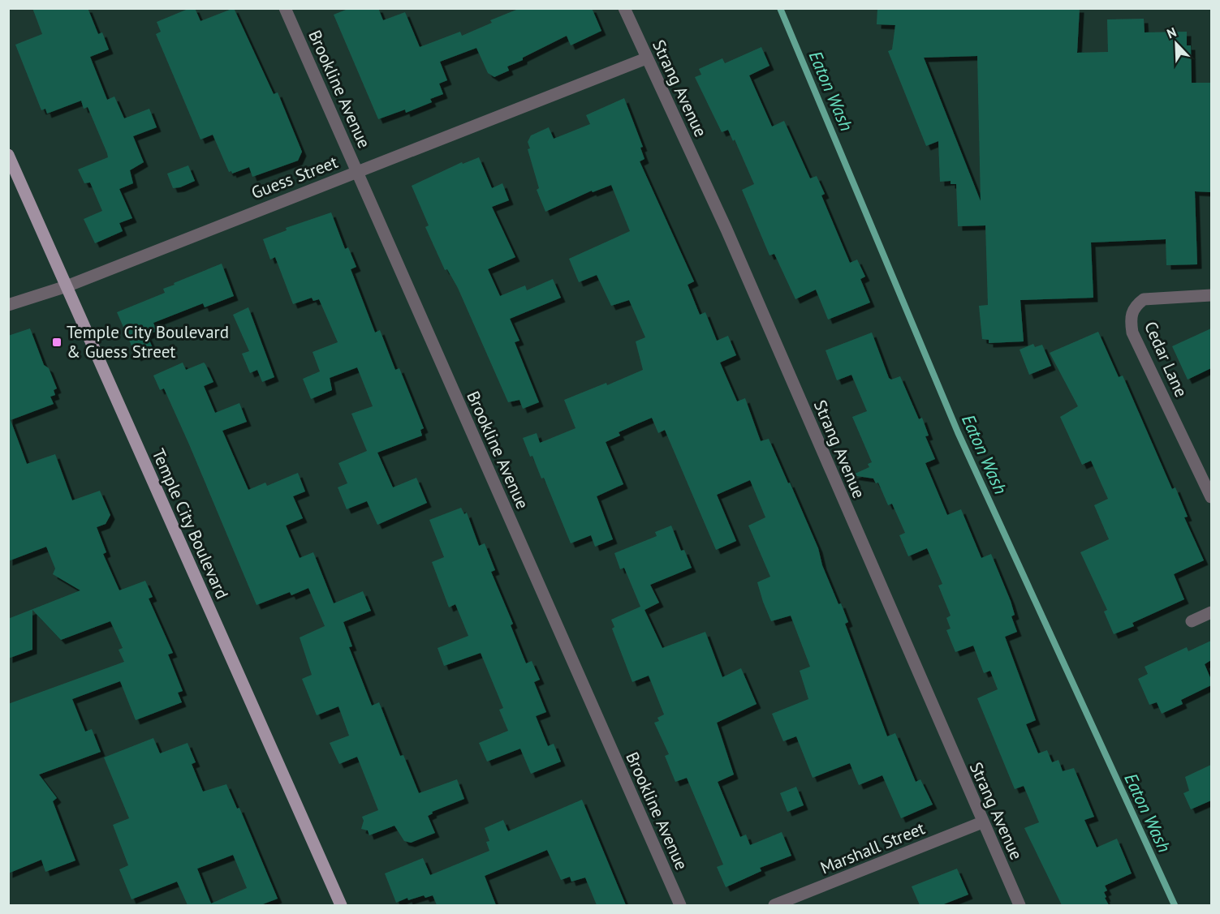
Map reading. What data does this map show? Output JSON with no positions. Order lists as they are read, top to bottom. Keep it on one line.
{"streets":{"main road":["Temple City Boulevard"],"street":["Strang Avenue","Brookline Avenue","Guess Street","Cedar Lane","Marshall Street"]},"crossings":[["Strang Avenue","Guess Street"],["Strang Avenue","Marshall Street"],["Brookline Avenue","Guess Street"],["Guess Street","Temple City Boulevard"]],"water":["Eaton Wash"],"places":{"transit":["Temple City Boulevard & Guess Street"]},"north":"top left"}
